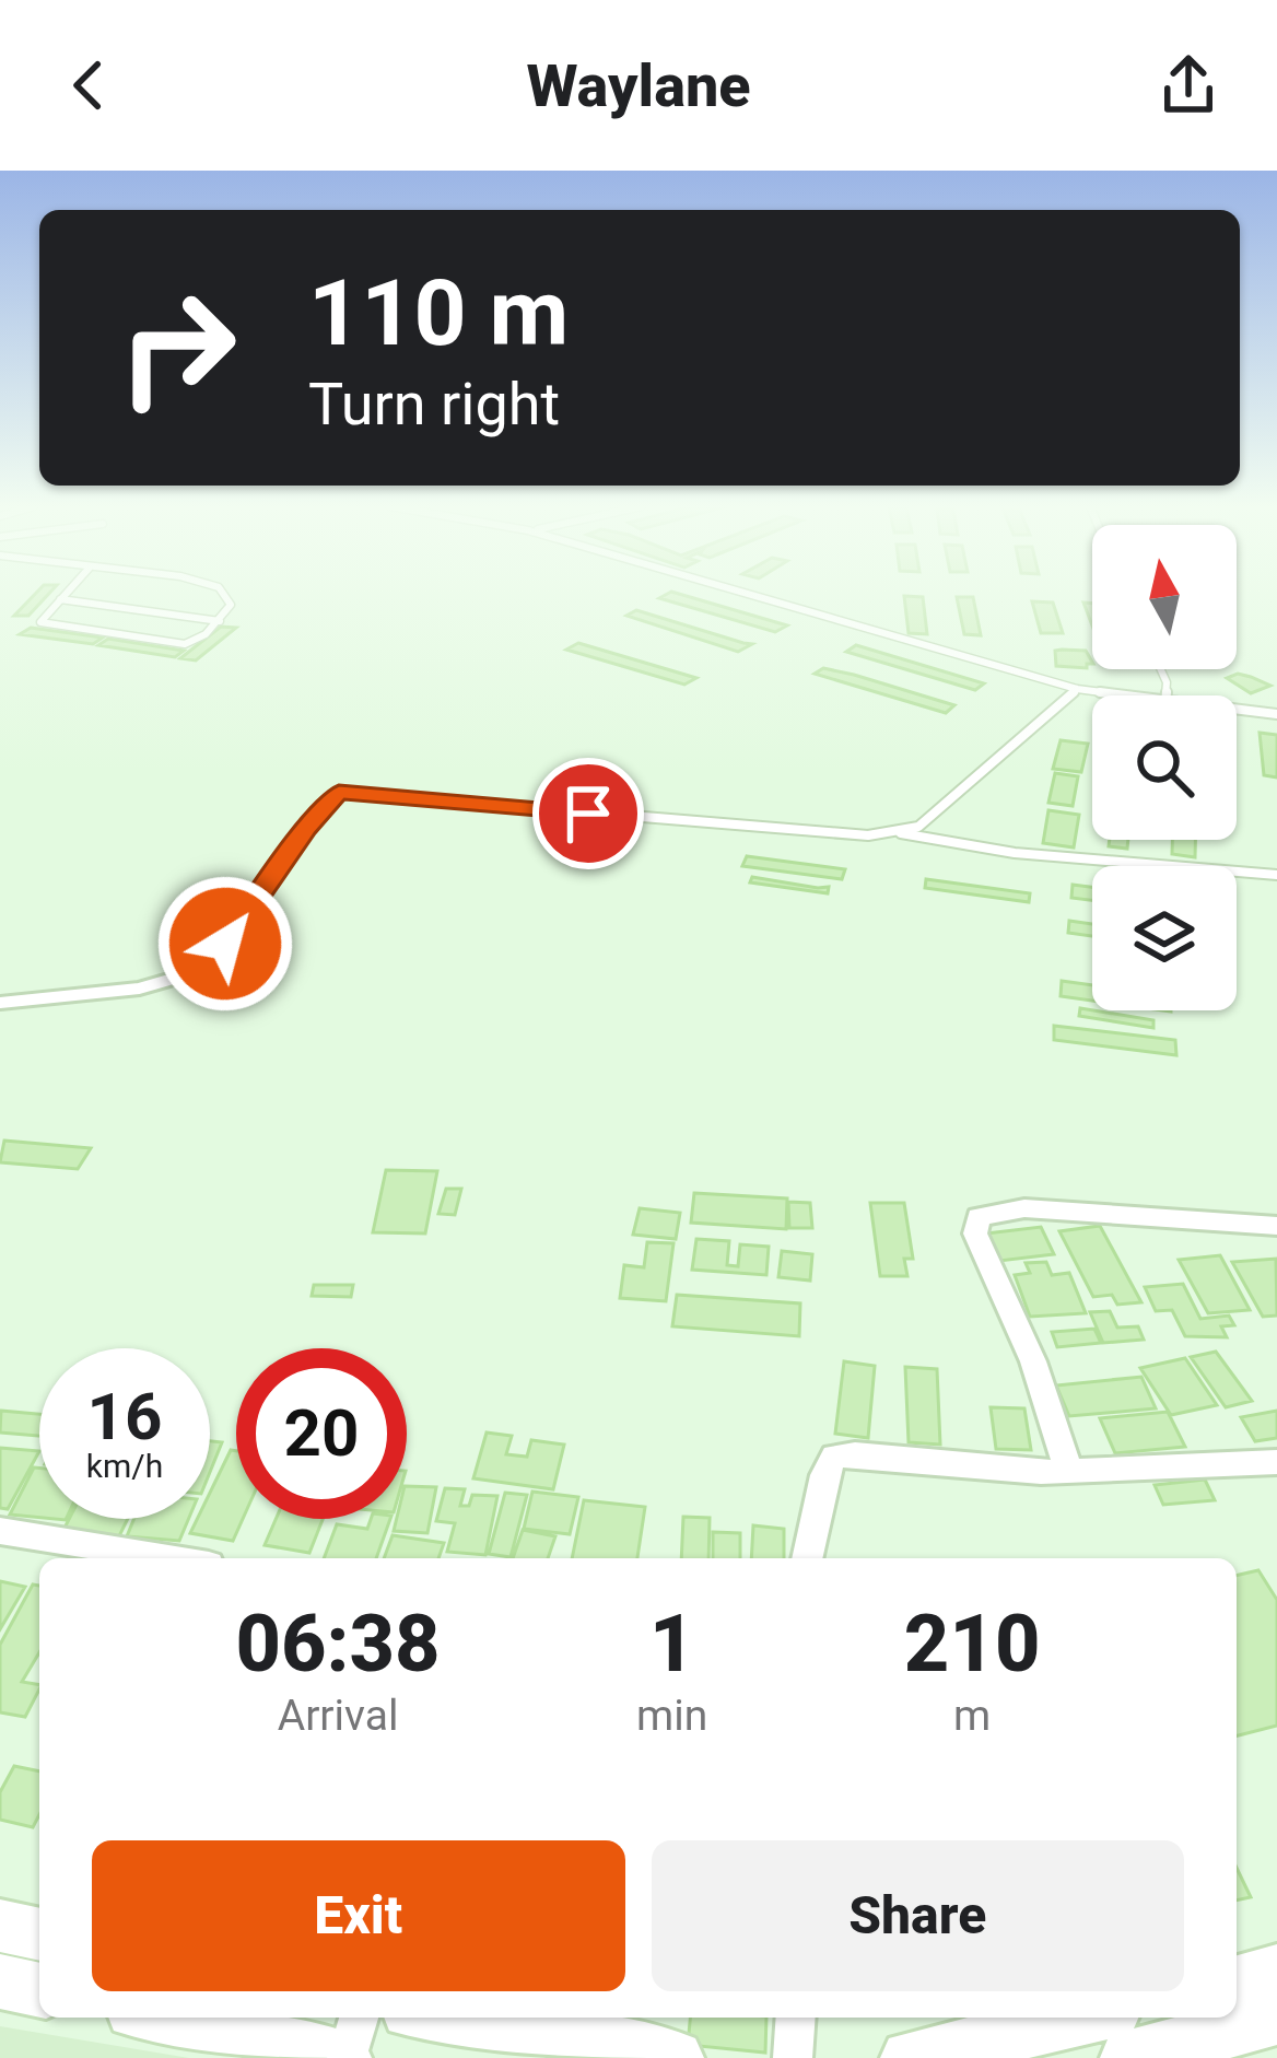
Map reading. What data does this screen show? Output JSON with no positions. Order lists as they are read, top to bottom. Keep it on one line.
{"north":"top","page":{"header":"Waylane","turn":["110 m","Turn right"],"speed":"16 km/h","limit":"20","eta":["06:38","Arrival","1","min","210","m"],"buttons":["Exit","Share"]}}
